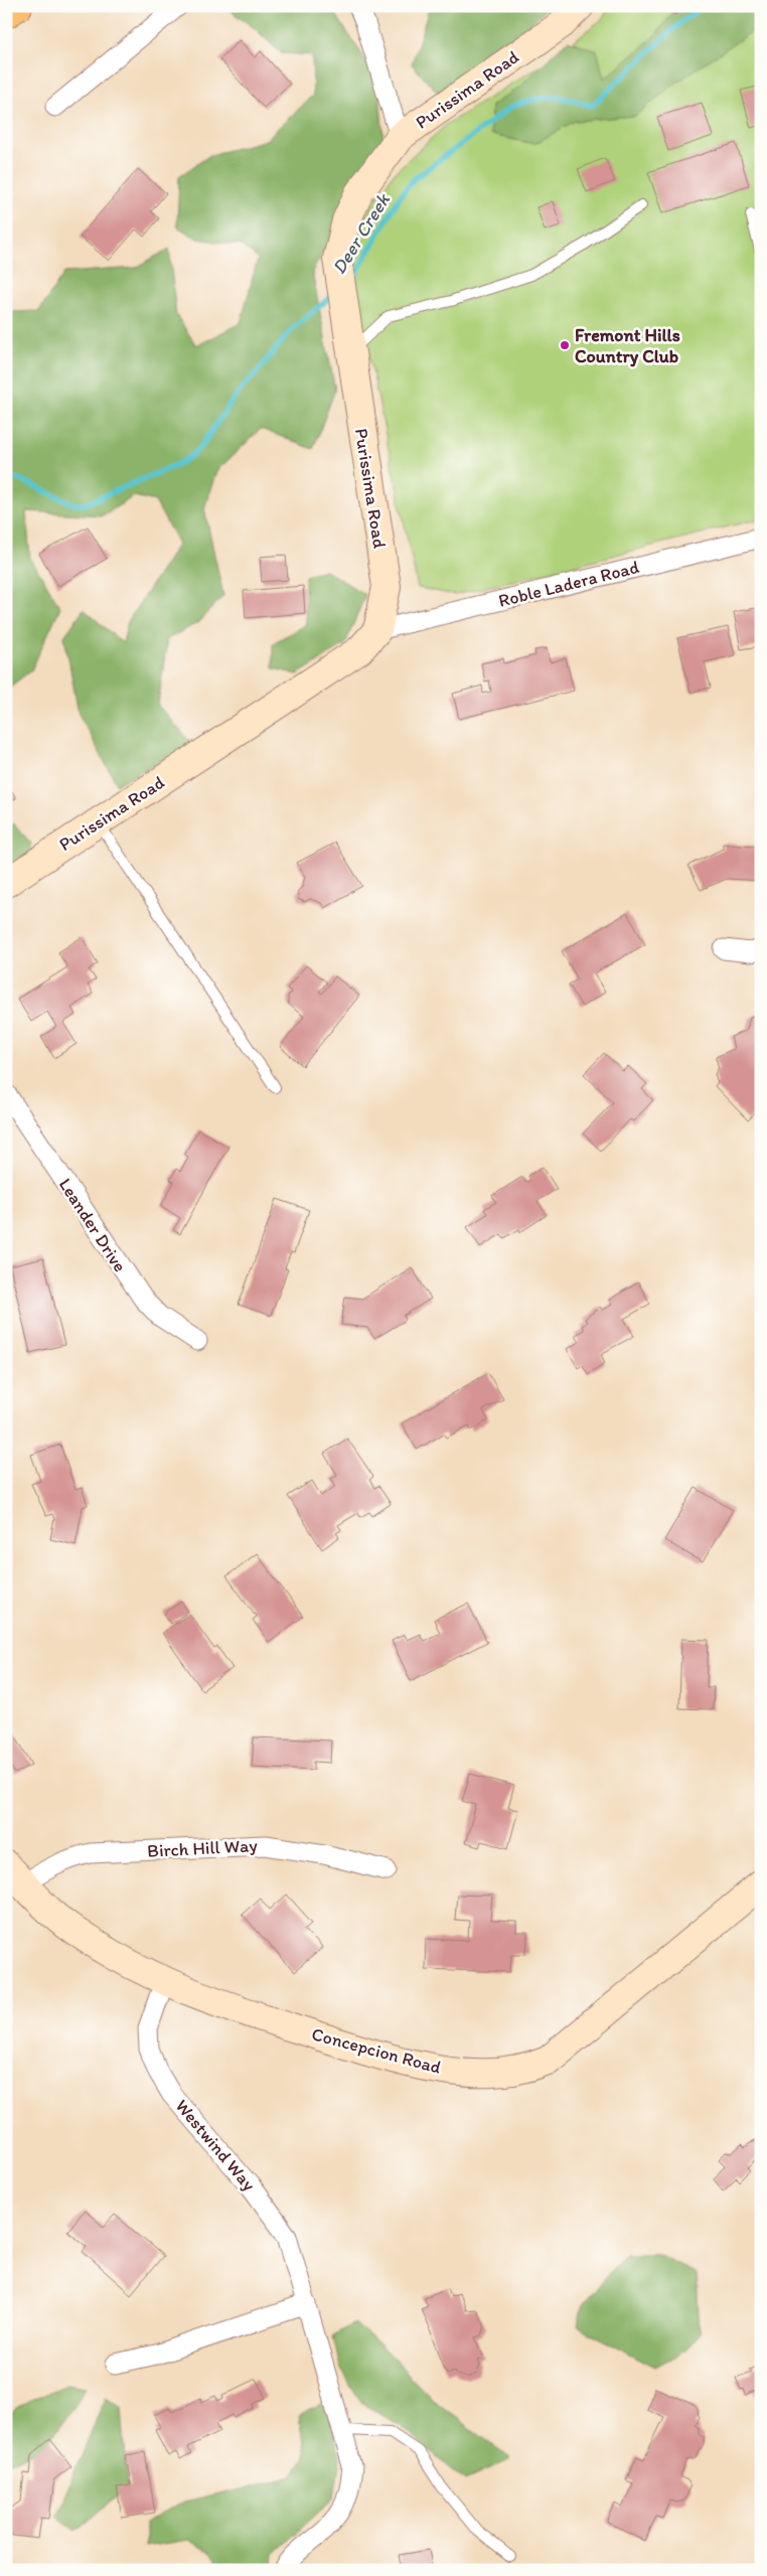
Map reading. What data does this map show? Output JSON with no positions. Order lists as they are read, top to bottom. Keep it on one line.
{"streets":{"street":["Purissima Road","Roble Ladera Road","Leander Drive","Birch Hill Way","Concepcion Road","Westwind Way"]},"crossings":[["Purissima Road","Roble Ladera Road"],["Birch Hill Way","Concepcion Road"],["Concepcion Road","Westwind Way"]],"water":["Deer Creek"],"places":["Fremont Hills Country Club"]}
